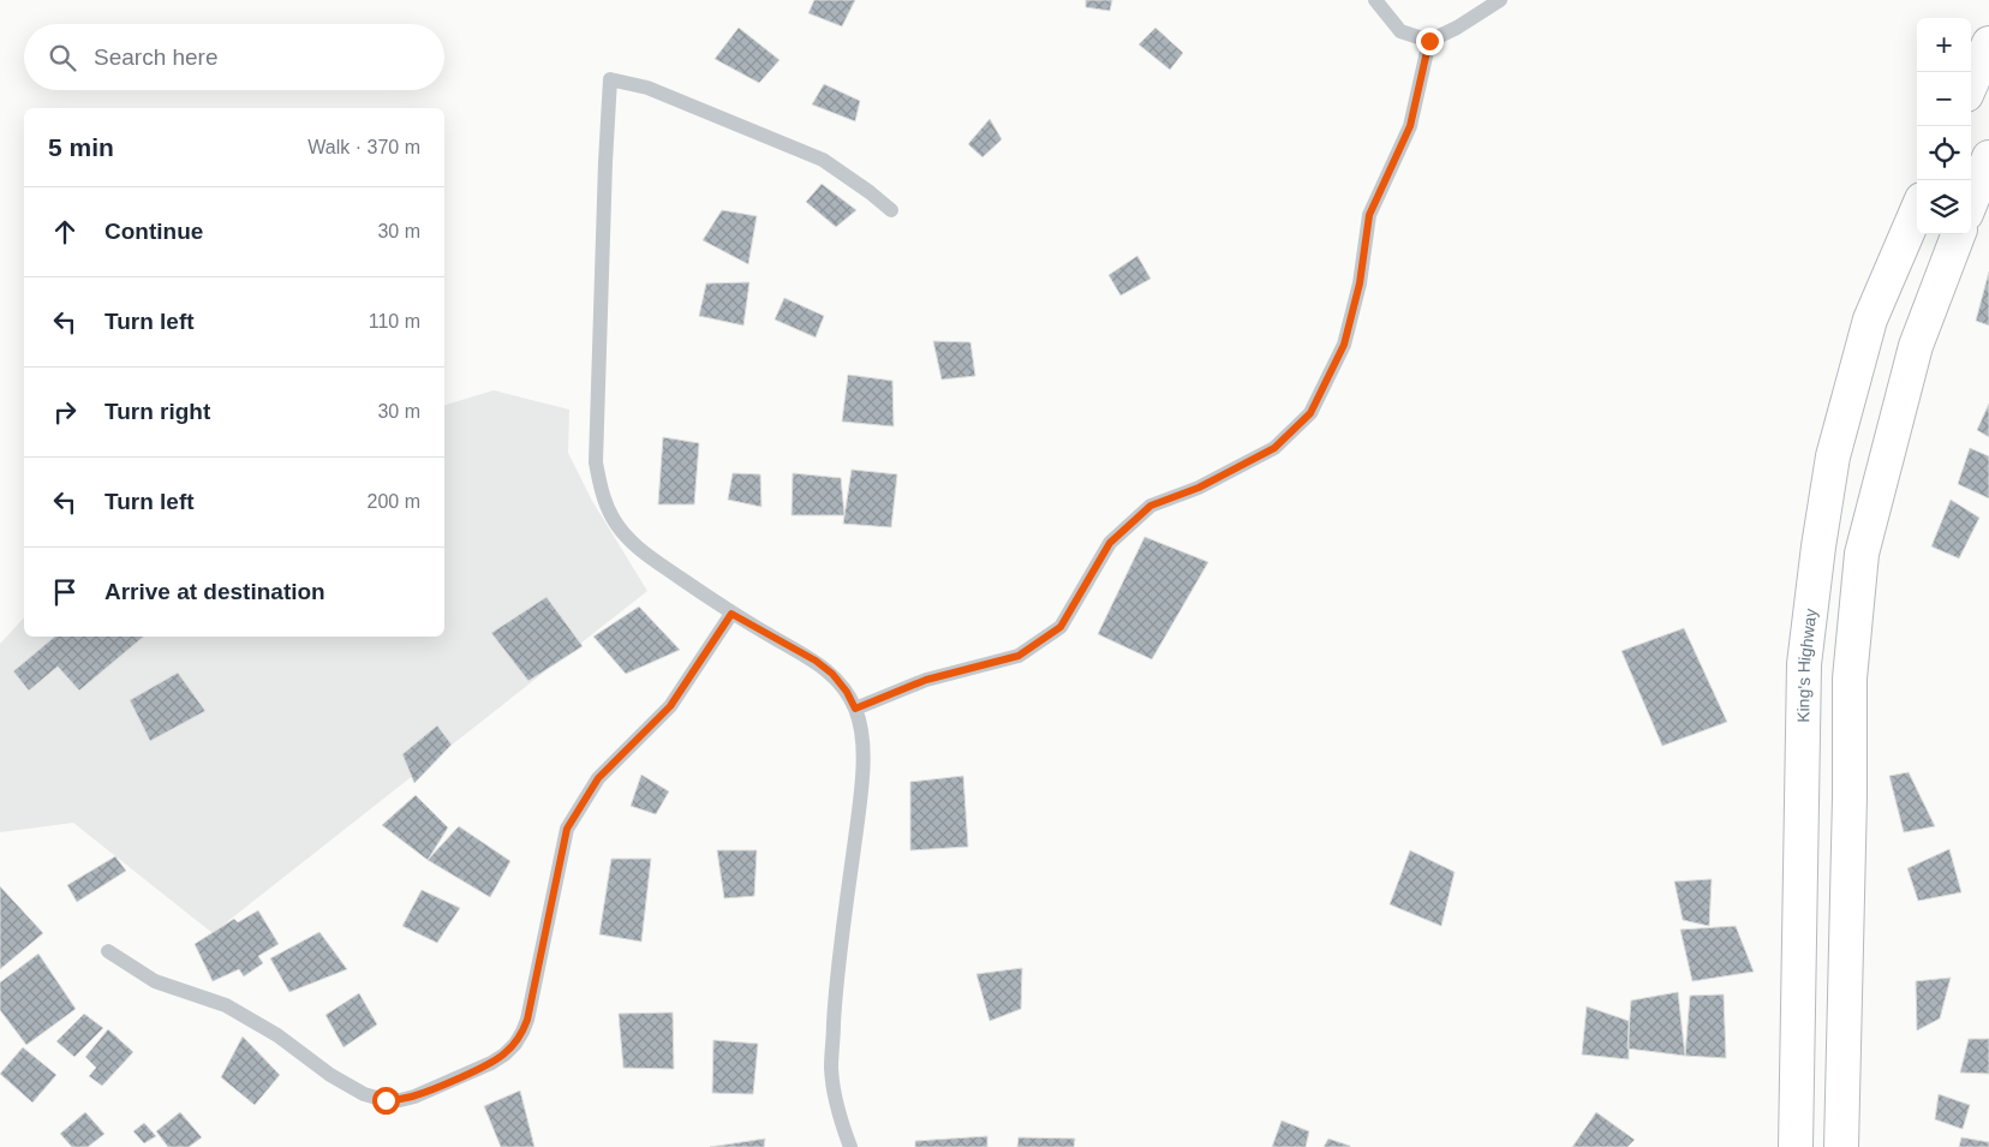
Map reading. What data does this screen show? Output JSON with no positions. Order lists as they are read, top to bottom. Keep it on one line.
{"streets":{"highway":["King's Highway"]},"page":{"map_buttons":["+","−"],"search":"Search here","heading":["5 min","Walk · 370 m"],"list":[["Continue","30 m"],["Turn left","110 m"],["Turn right","30 m"],["Turn left","200 m"],"Arrive at destination"]}}
